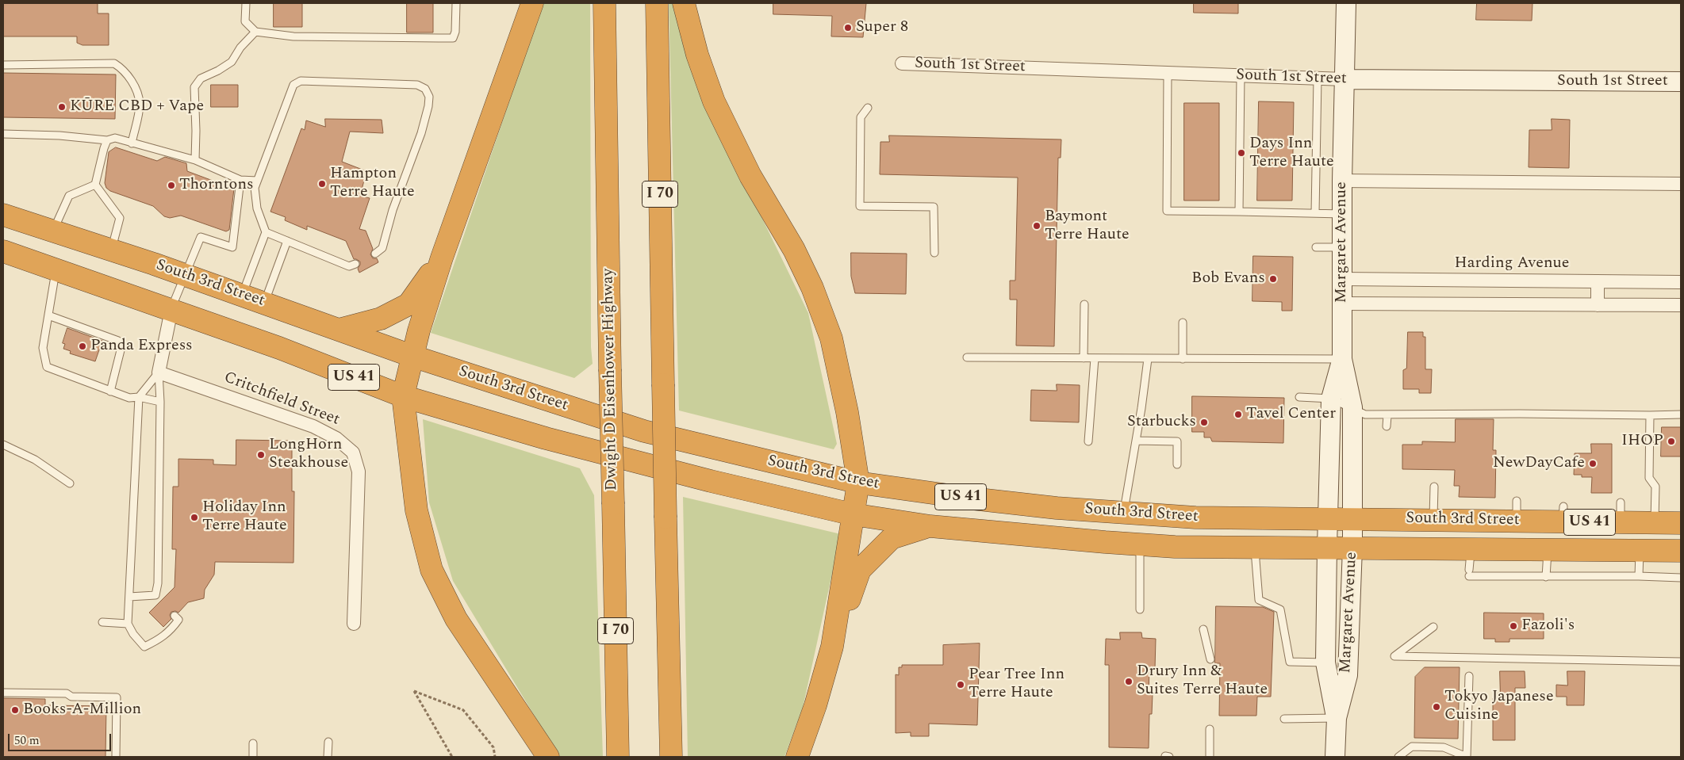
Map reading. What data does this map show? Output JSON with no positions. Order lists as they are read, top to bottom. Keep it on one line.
{"streets":{"highway":["I 70","South 3rd Street","US 41","Dwight D Eisenhower Highway"],"street":["South 1st Street","Margaret Avenue","Harding Avenue","Critchfield Street"]},"crossings":[["South 1st Street","Margaret Avenue"],["Margaret Avenue","Harding Avenue"],["Margaret Avenue","South 3rd Street"]],"places":["Super 8","KŪRE CBD + Vape","Days Inn Terre Haute","Hampton Terre Haute","Thorntons","Baymont Terre Haute","Bob Evans","Panda Express","Tavel Center","Starbucks","IHOP","LongHorn Steakhouse","NewDayCafe","Holiday Inn Terre Haute","Fazoli's","Drury Inn & Suites Terre Haute","Pear Tree Inn Terre Haute","Tokyo Japanese Cuisine","Books-A-Million"],"scale_bar":"50 m"}
